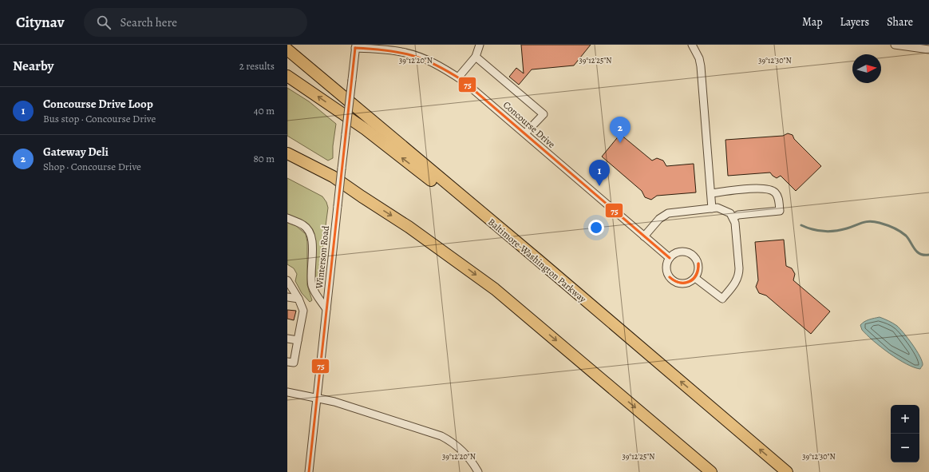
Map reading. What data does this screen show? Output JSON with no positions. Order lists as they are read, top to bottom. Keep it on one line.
{"streets":{"highway":["Baltimore-Washington Parkway"],"street":["Concourse Drive","Winterson Road"]},"crossings":[["Concourse Drive","Winterson Road"]],"lines":["transit line 75"],"north":"right","page":{"header":"Citynav","search":"Search here","nav":["Map","Layers","Share"],"heading":["Nearby","2 results"],"list":[{"mark":"1","name":"Concourse Drive Loop","note":"Bus stop · Concourse Drive","value":"40 m"},{"mark":"2","name":"Gateway Deli","note":"Shop · Concourse Drive","value":"80 m"}],"pins":["2","1"],"map_buttons":["+","−"]},"coordinates":["39°12'20\"N","39°12'25\"N","39°12'30\"N"]}
